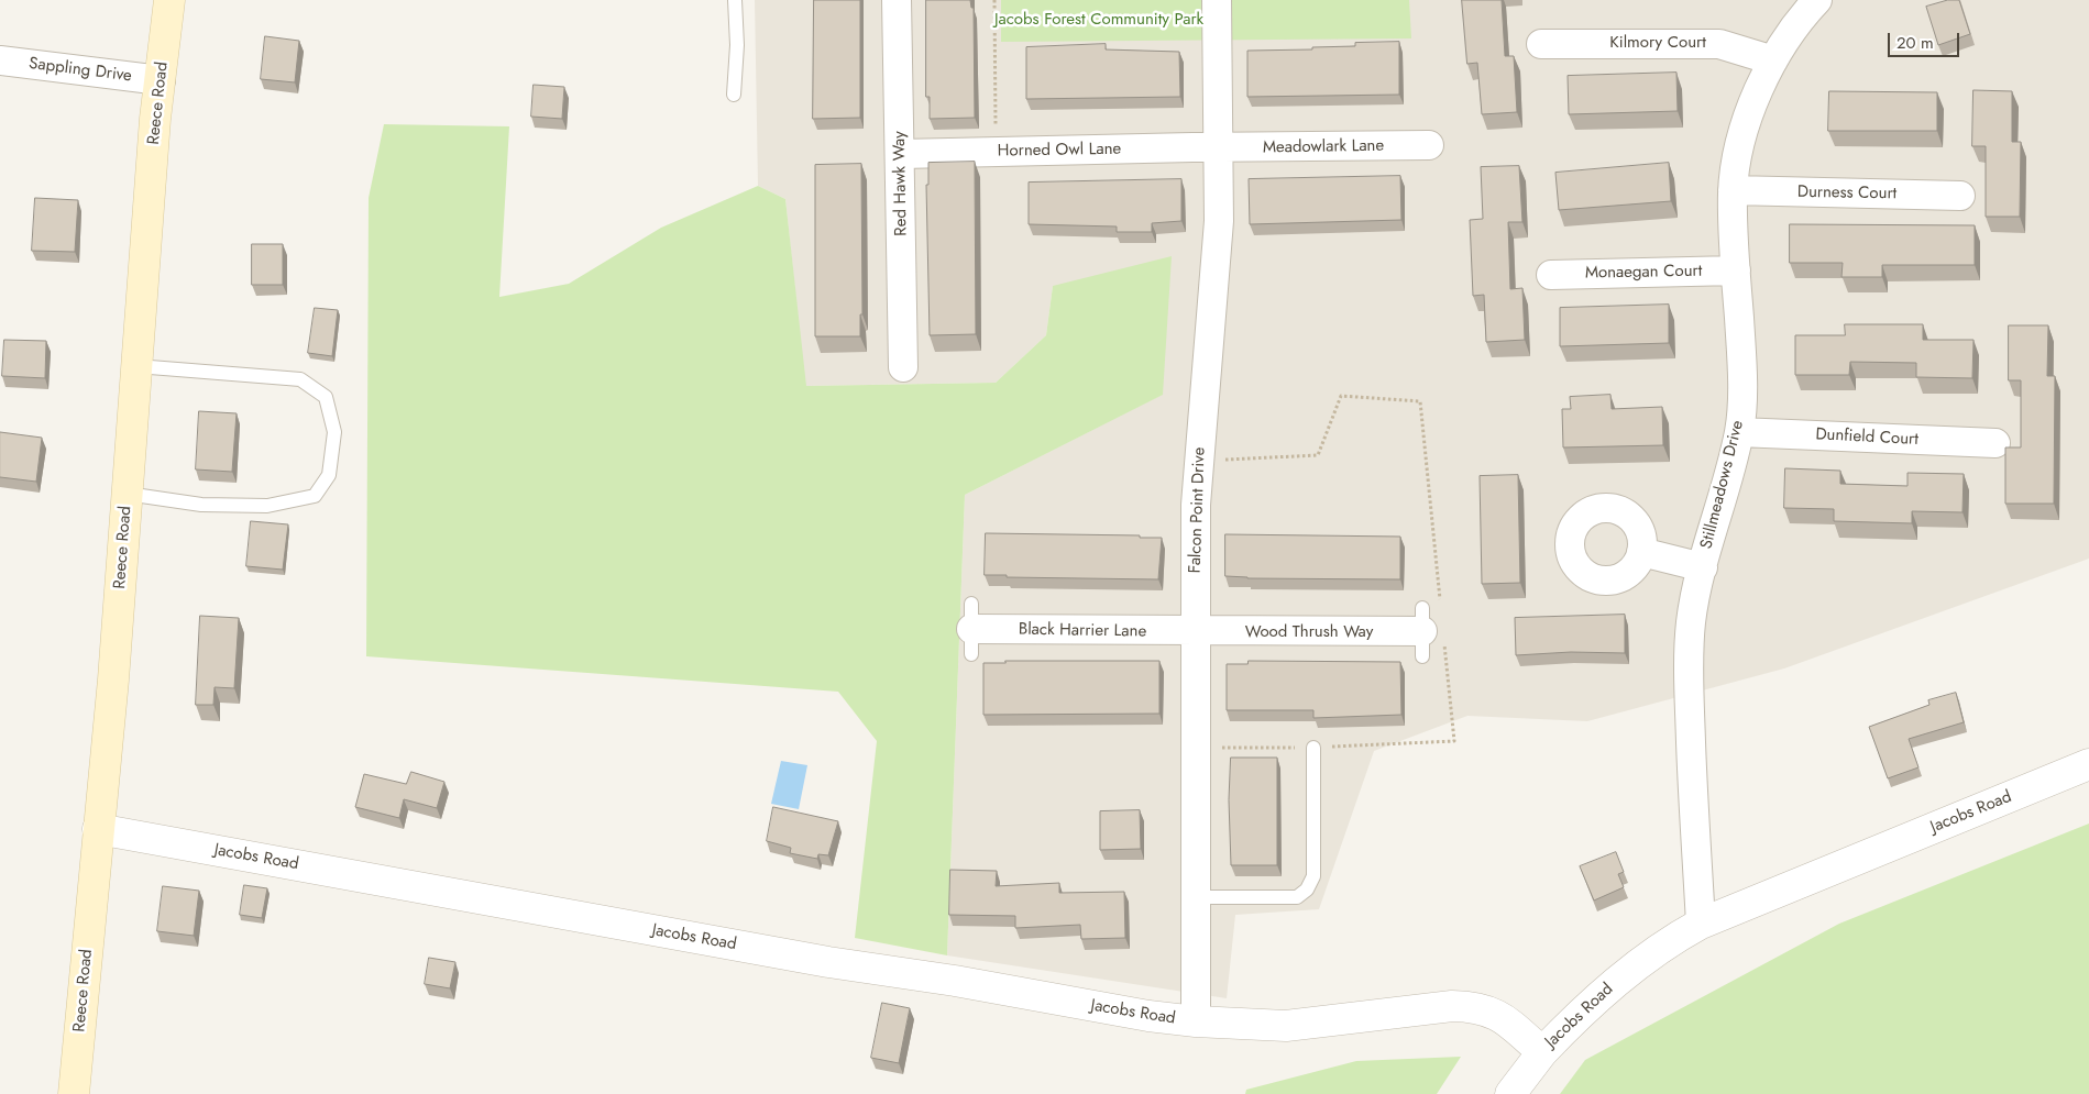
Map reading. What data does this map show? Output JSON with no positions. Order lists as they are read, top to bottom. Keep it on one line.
{"streets":{"main road":["Reece Road"],"street":["Kilmory Court","Sappling Drive","Meadowlark Lane","Horned Owl Lane","Red Hawk Way","Durness Court","Monaegan Court","Dunfield Court","Stillmeadows Drive","Falcon Point Drive","Black Harrier Lane","Wood Thrush Way","Jacobs Road"]},"crossings":[["Kilmory Court","Stillmeadows Drive"],["Sappling Drive","Reece Road"],["Reece Road","Jacobs Road"],["Meadowlark Lane","Horned Owl Lane"],["Meadowlark Lane","Falcon Point Drive"],["Horned Owl Lane","Red Hawk Way"],["Horned Owl Lane","Falcon Point Drive"],["Durness Court","Stillmeadows Drive"],["Monaegan Court","Stillmeadows Drive"],["Dunfield Court","Stillmeadows Drive"],["Stillmeadows Drive","Jacobs Road"],["Falcon Point Drive","Black Harrier Lane"],["Falcon Point Drive","Wood Thrush Way"],["Falcon Point Drive","Jacobs Road"],["Black Harrier Lane","Wood Thrush Way"]],"parks":["Jacobs Forest Community Park"],"scale_bar":"20 m"}
